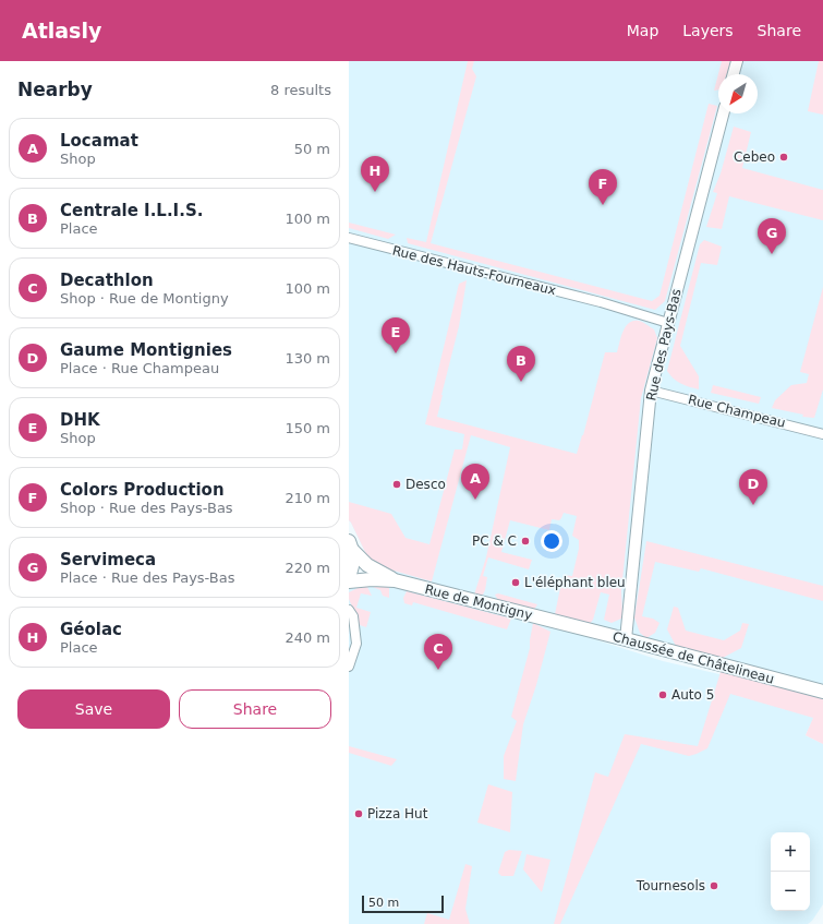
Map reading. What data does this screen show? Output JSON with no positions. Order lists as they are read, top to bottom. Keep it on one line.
{"streets":{"main road":["Rue de Montigny","Chaussée de Châtelineau"],"street":["Rue des Hauts-Fourneaux","Rue des Pays-Bas","Rue Champeau"]},"crossings":[["Rue des Hauts-Fourneaux","Rue des Pays-Bas"],["Rue des Pays-Bas","Rue Champeau"],["Rue des Pays-Bas","Chaussée de Châtelineau"],["Rue de Montigny","Chaussée de Châtelineau"]],"places":["Cebeo","Desco","PC & C","L'éléphant bleu","Auto 5","Pizza Hut","Tournesols"],"scale_bar":"50 m","north":"bottom left","page":{"header":"Atlasly","nav":["Map","Layers","Share"],"heading":["Nearby","8 results"],"list":[{"mark":"A","name":"Locamat","note":"Shop","value":"50 m"},{"mark":"B","name":"Centrale I.L.I.S.","note":"Place","value":"100 m"},{"mark":"C","name":"Decathlon","note":"Shop · Rue de Montigny","value":"100 m"},{"mark":"D","name":"Gaume Montignies","note":"Place · Rue Champeau","value":"130 m"},{"mark":"E","name":"DHK","note":"Shop","value":"150 m"},{"mark":"F","name":"Colors Production","note":"Shop · Rue des Pays-Bas","value":"210 m"},{"mark":"G","name":"Servimeca","note":"Place · Rue des Pays-Bas","value":"220 m"},{"mark":"H","name":"Géolac","note":"Place","value":"240 m"}],"pins":["H","F","G","E","B","A","D","C"],"buttons":["Save","Share"],"map_buttons":["+","−"],"scale":"50 m"}}
